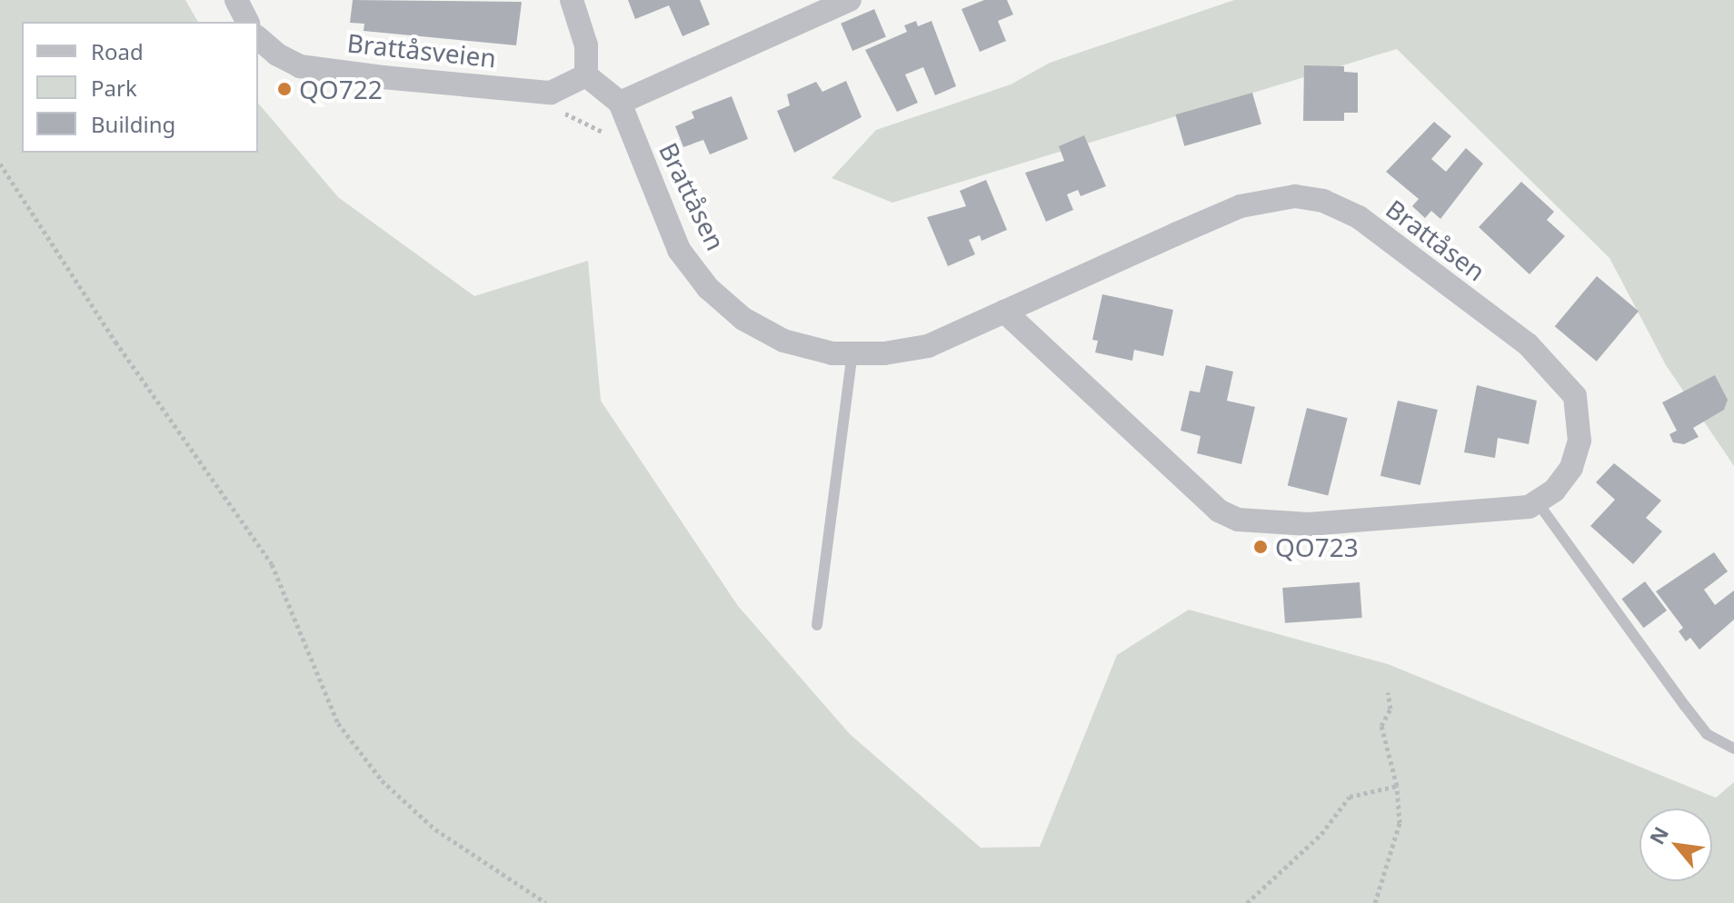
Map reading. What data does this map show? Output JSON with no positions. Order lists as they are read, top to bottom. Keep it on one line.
{"streets":{"street":["Brattåsveien","Brattåsen"]},"crossings":[["Brattåsveien","Brattåsen"]],"places":["QO722","QO723"],"legend":["Road","Park","Building"],"north":"top left"}
